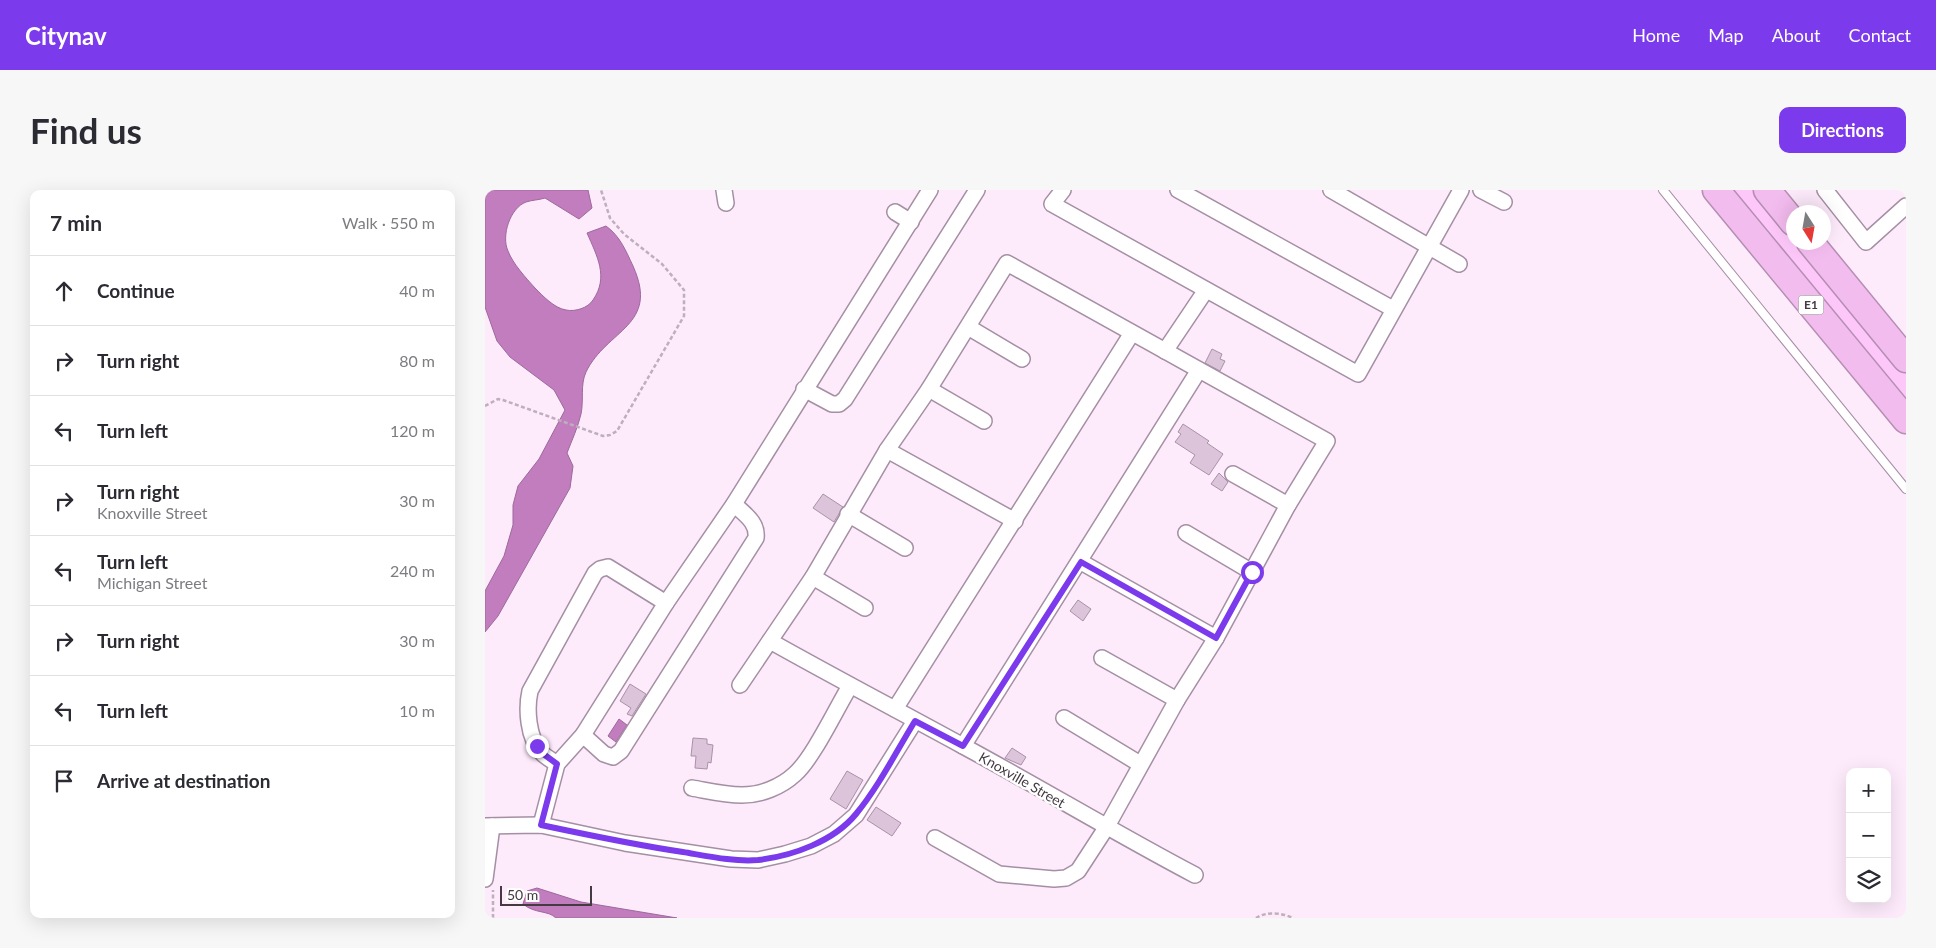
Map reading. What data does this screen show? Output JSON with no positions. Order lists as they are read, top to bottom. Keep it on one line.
{"streets":{"highway":["E1"],"street":["Knoxville Street"]},"scale_bar":"50 m","north":"bottom","page":{"header":"Citynav","nav":["Home","Map","About","Contact"],"buttons":"Directions","title":"Find us","heading":["7 min","Walk · 550 m"],"list":[["Continue","40 m"],["Turn right","80 m"],["Turn left","120 m"],["Turn right","Knoxville Street","30 m"],["Turn left","Michigan Street","240 m"],["Turn right","30 m"],["Turn left","10 m"],"Arrive at destination"],"map_buttons":["+","−"],"scale":"50 m"}}
